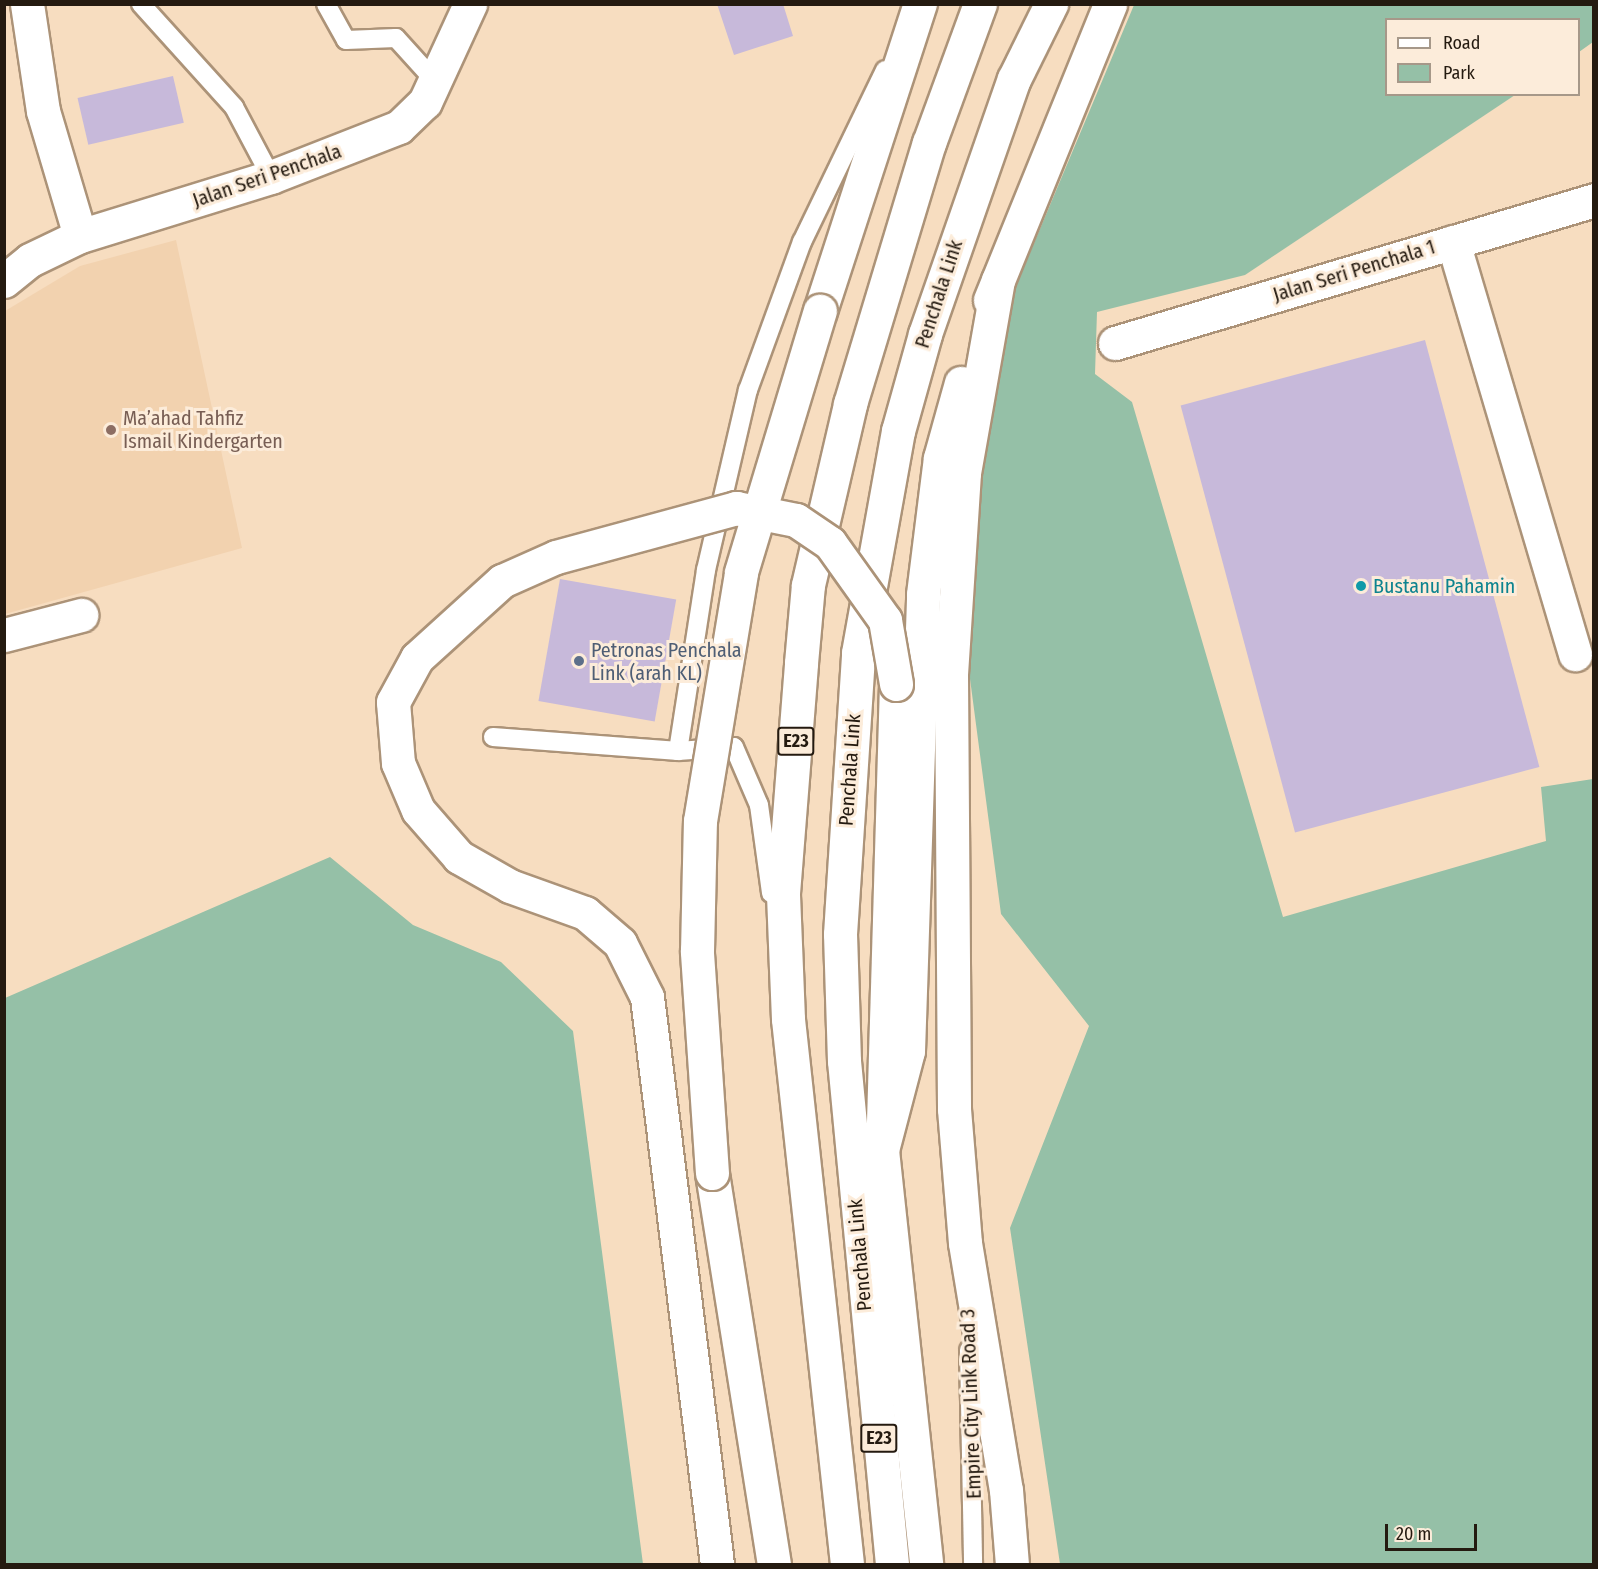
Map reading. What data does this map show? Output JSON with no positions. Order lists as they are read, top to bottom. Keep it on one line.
{"streets":{"main road":["Jalan Seri Penchala","Jalan Seri Penchala 1","Penchala Link","E23"],"lane":["Empire City Link Road 3"]},"places":["Ma’ahad Tahfiz Ismail Kindergarten","Bustanu Pahamin","Petronas Penchala Link (arah KL)"],"legend":["Road","Park"],"scale_bar":"20 m"}
